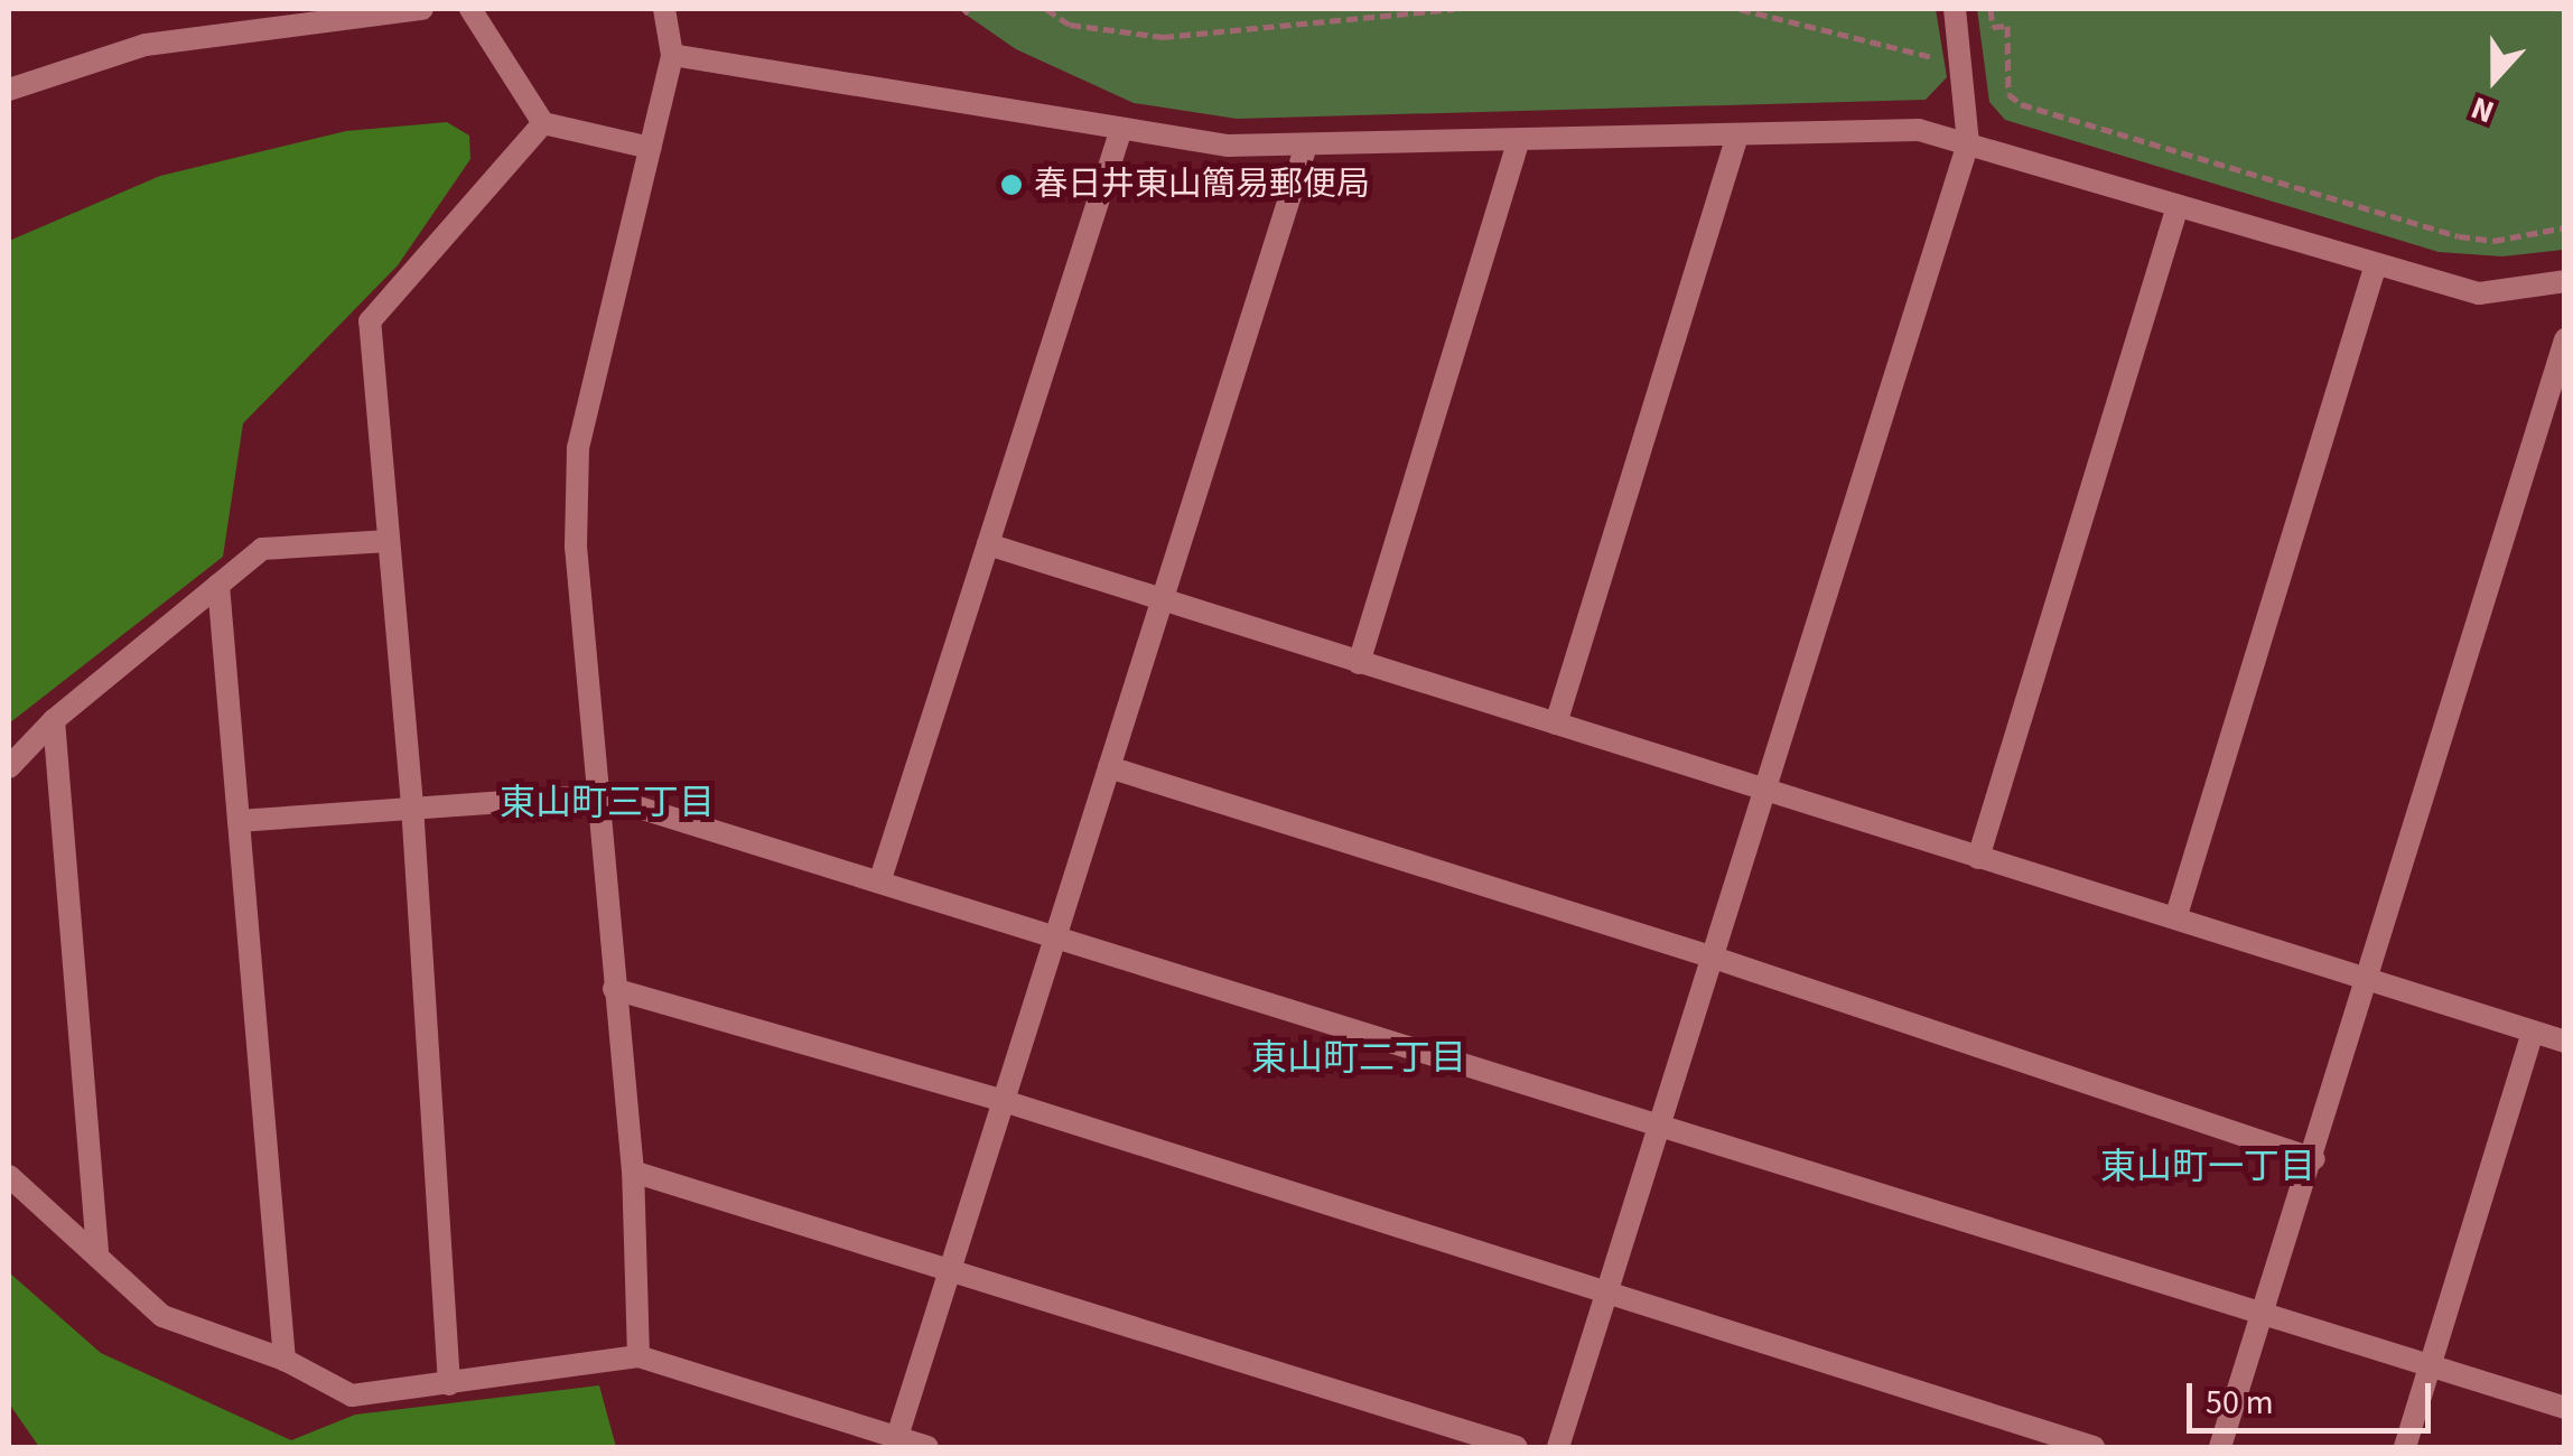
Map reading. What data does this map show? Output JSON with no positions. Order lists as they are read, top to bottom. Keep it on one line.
{"districts":["東山町三丁目","東山町二丁目","東山町一丁目"],"places":["春日井東山簡易郵便局"],"scale_bar":"50 m","north":"bottom"}
